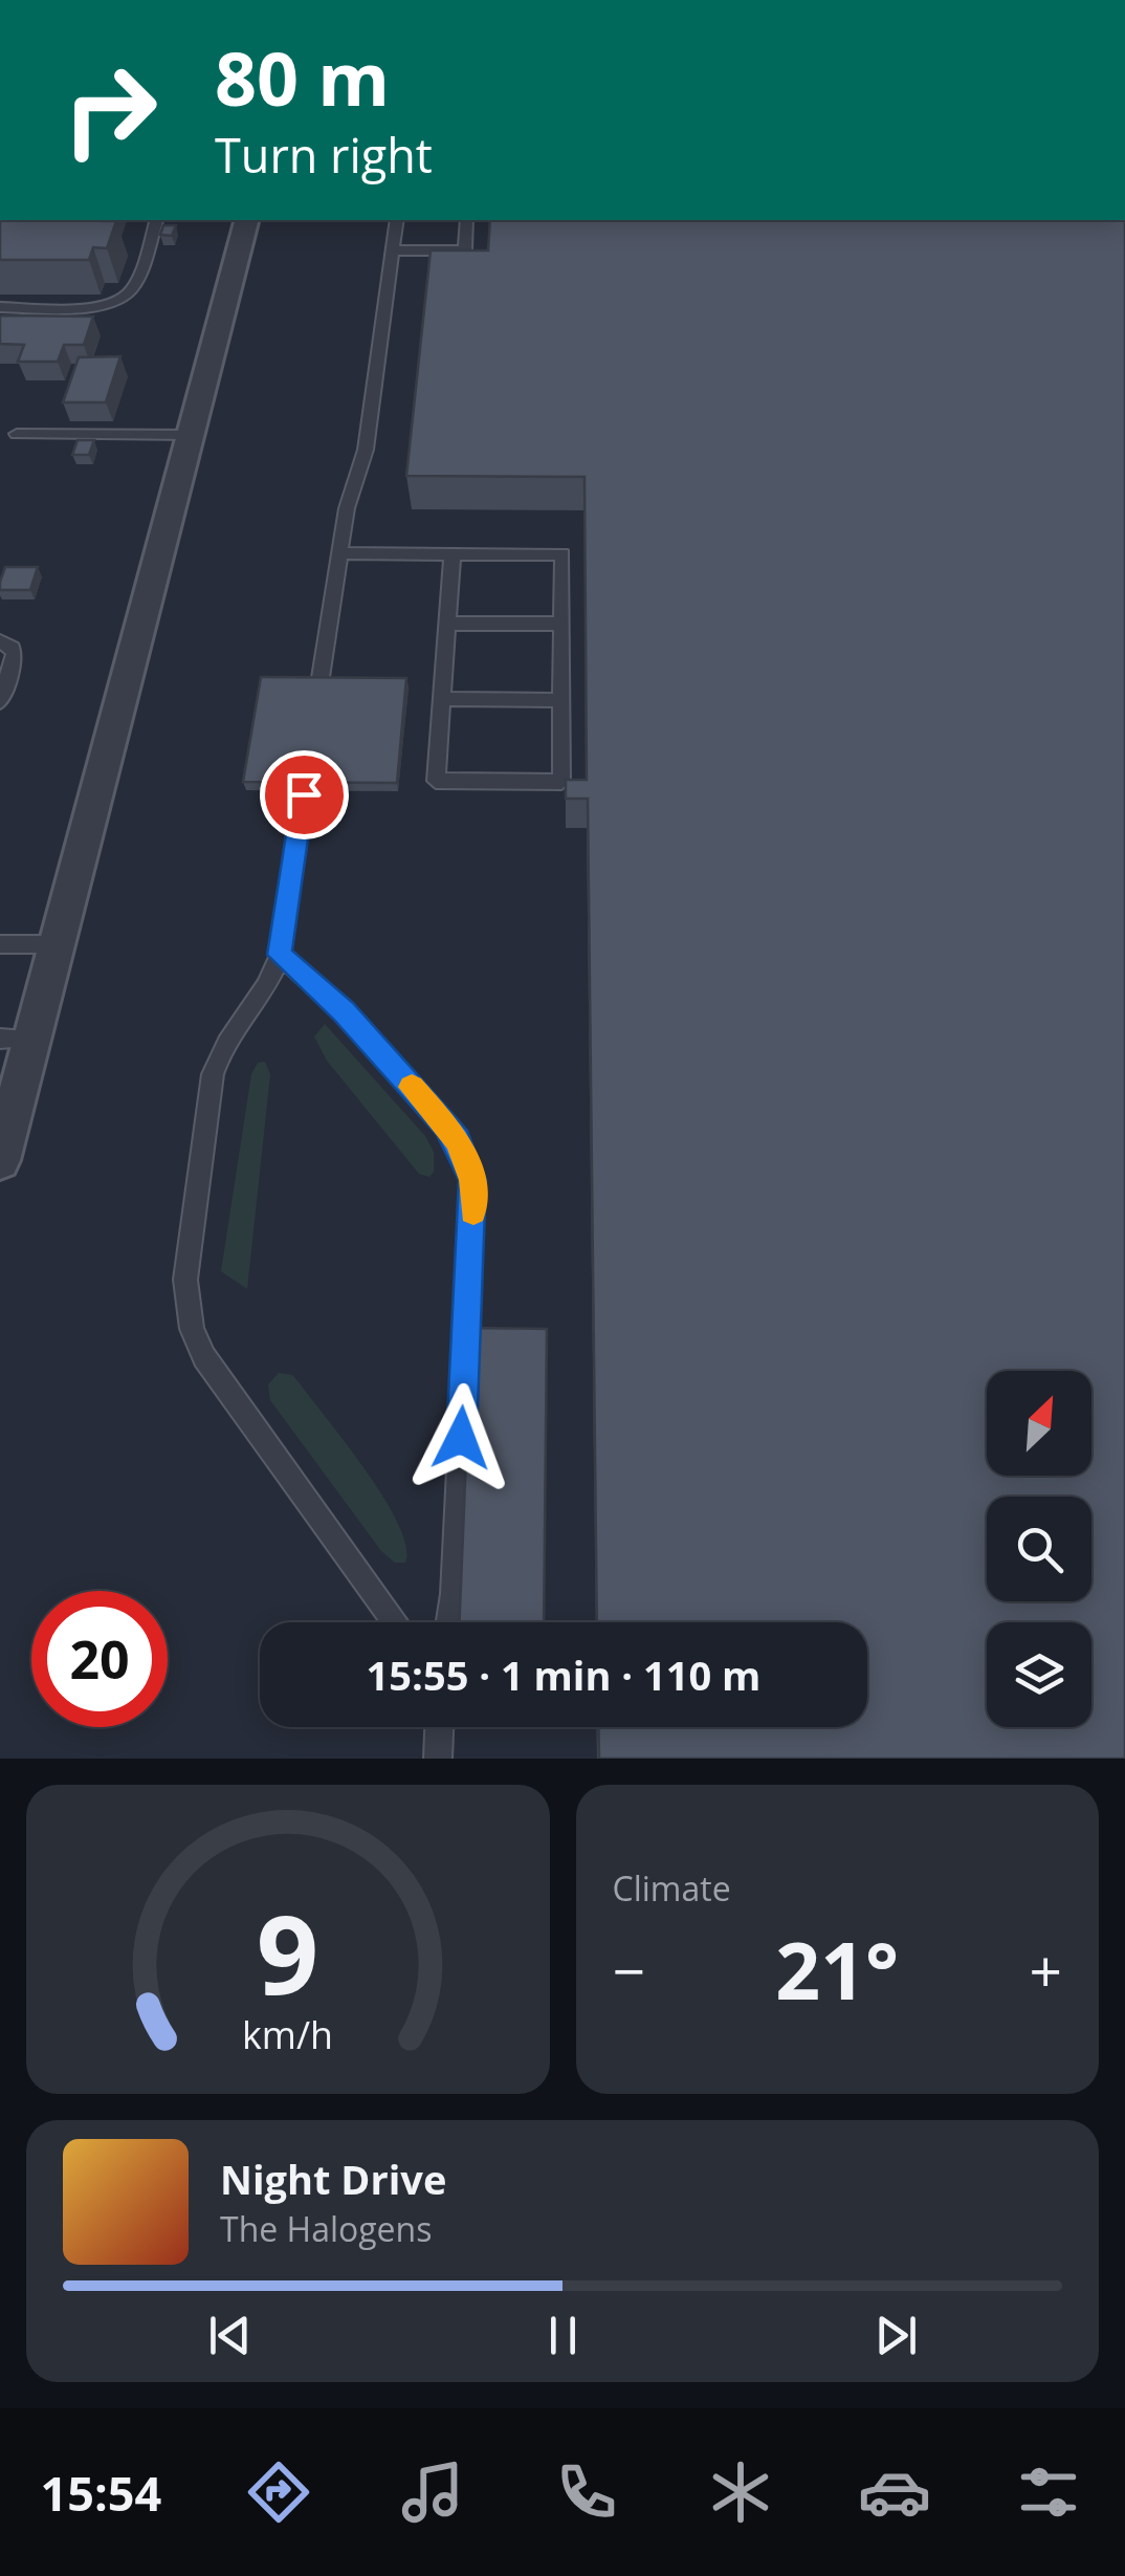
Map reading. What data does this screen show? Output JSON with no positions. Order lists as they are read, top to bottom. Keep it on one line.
{"north":"top right","page":{"turn":["80 m","Turn right"],"limit":"20","trip":"15:55 · 1 min · 110 m","tile":"Climate","heat":["−","21°","+"],"song":["Night Drive","The Halogens"],"tabs":"15:54","gauge":["9","km/h"]}}
